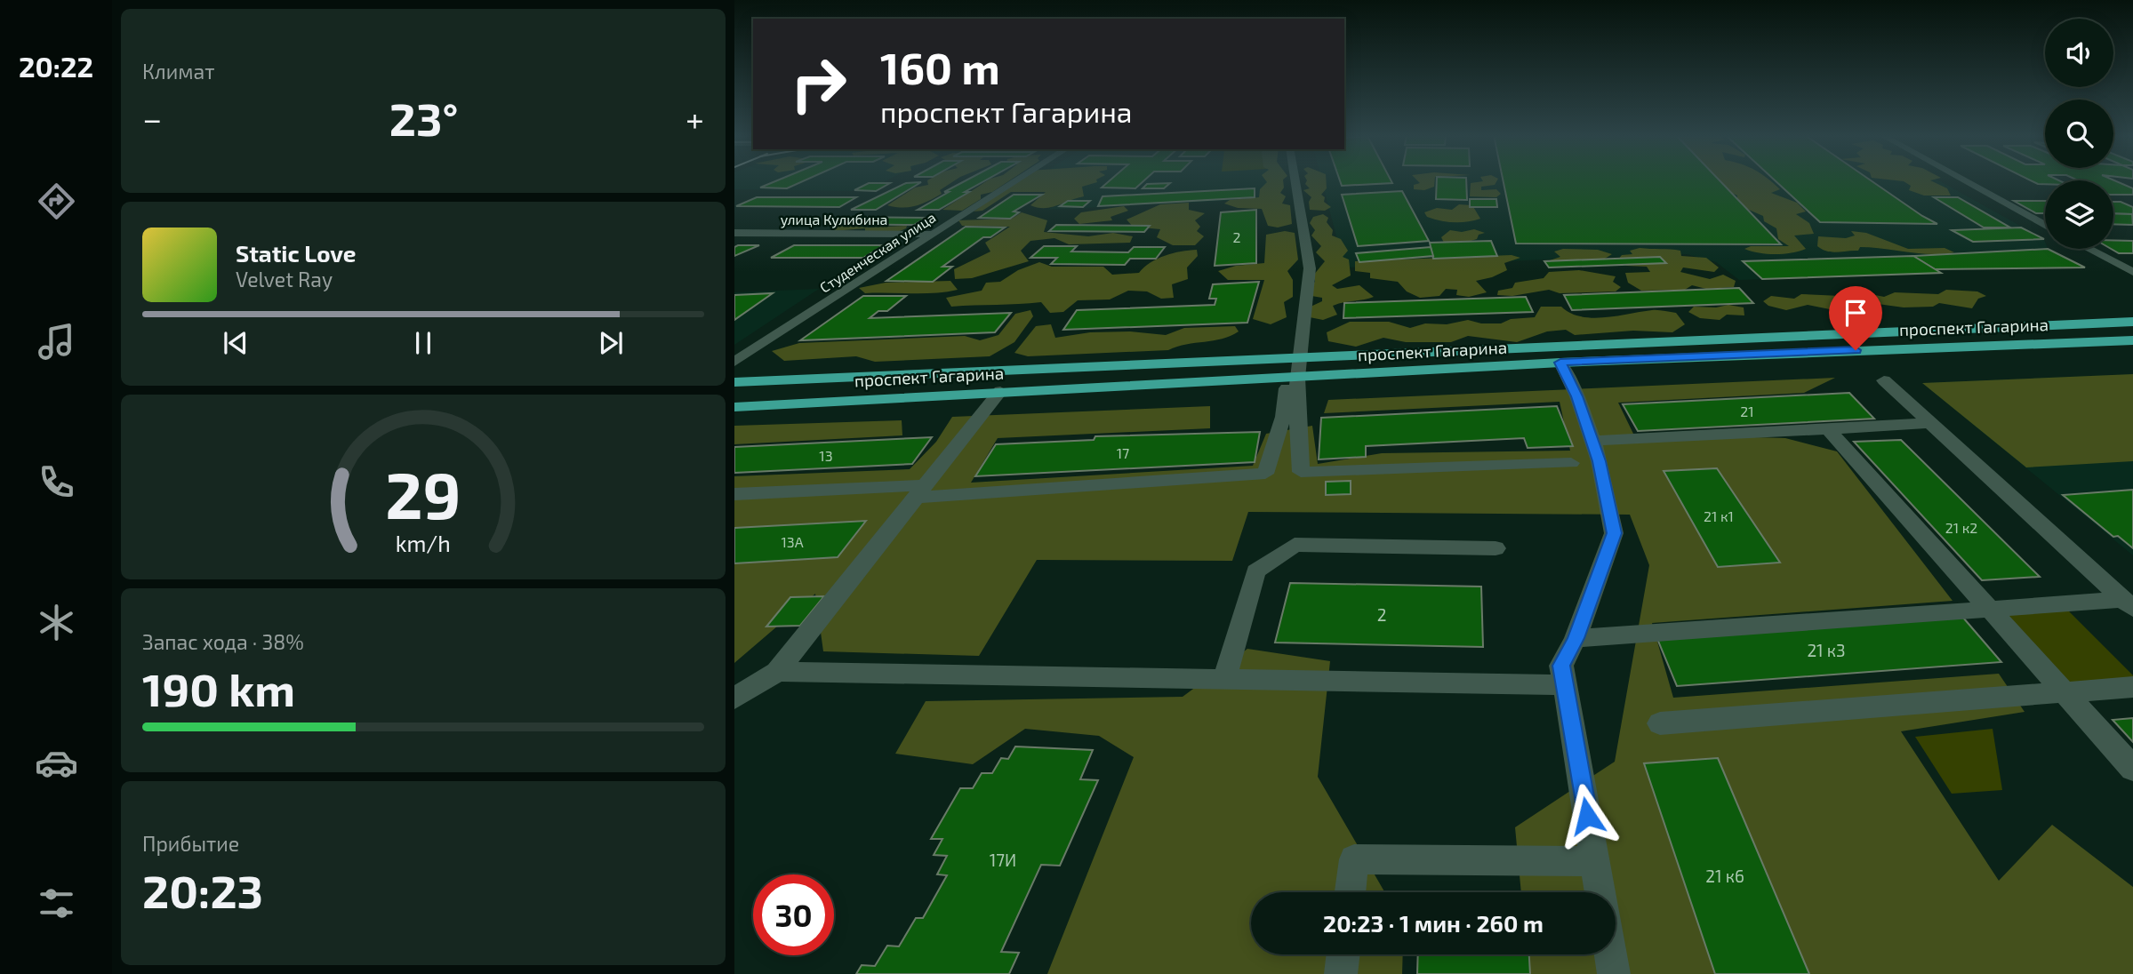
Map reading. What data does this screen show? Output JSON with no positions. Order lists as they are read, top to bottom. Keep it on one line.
{"streets":{"main road":["проспект Гагарина"],"street":["улица Кулибина","Студенческая улица"]},"crossings":[["улица Кулибина","Студенческая улица"]],"house_numbers":["2","21","17","13","21 к1","21 к2","13А","2","21 к3","17И","21 к6"],"page":{"tabs":"20:22","tile":["Климат",["Запас хода · 38%","190 km"],["Прибытие","20:23"]],"turn":["160 m","проспект Гагарина"],"heat":["−","23°","+"],"song":["Static Love","Velvet Ray"],"limit":"30","trip":"20:23 · 1 мин · 260 m","gauge":["29","km/h"]}}
